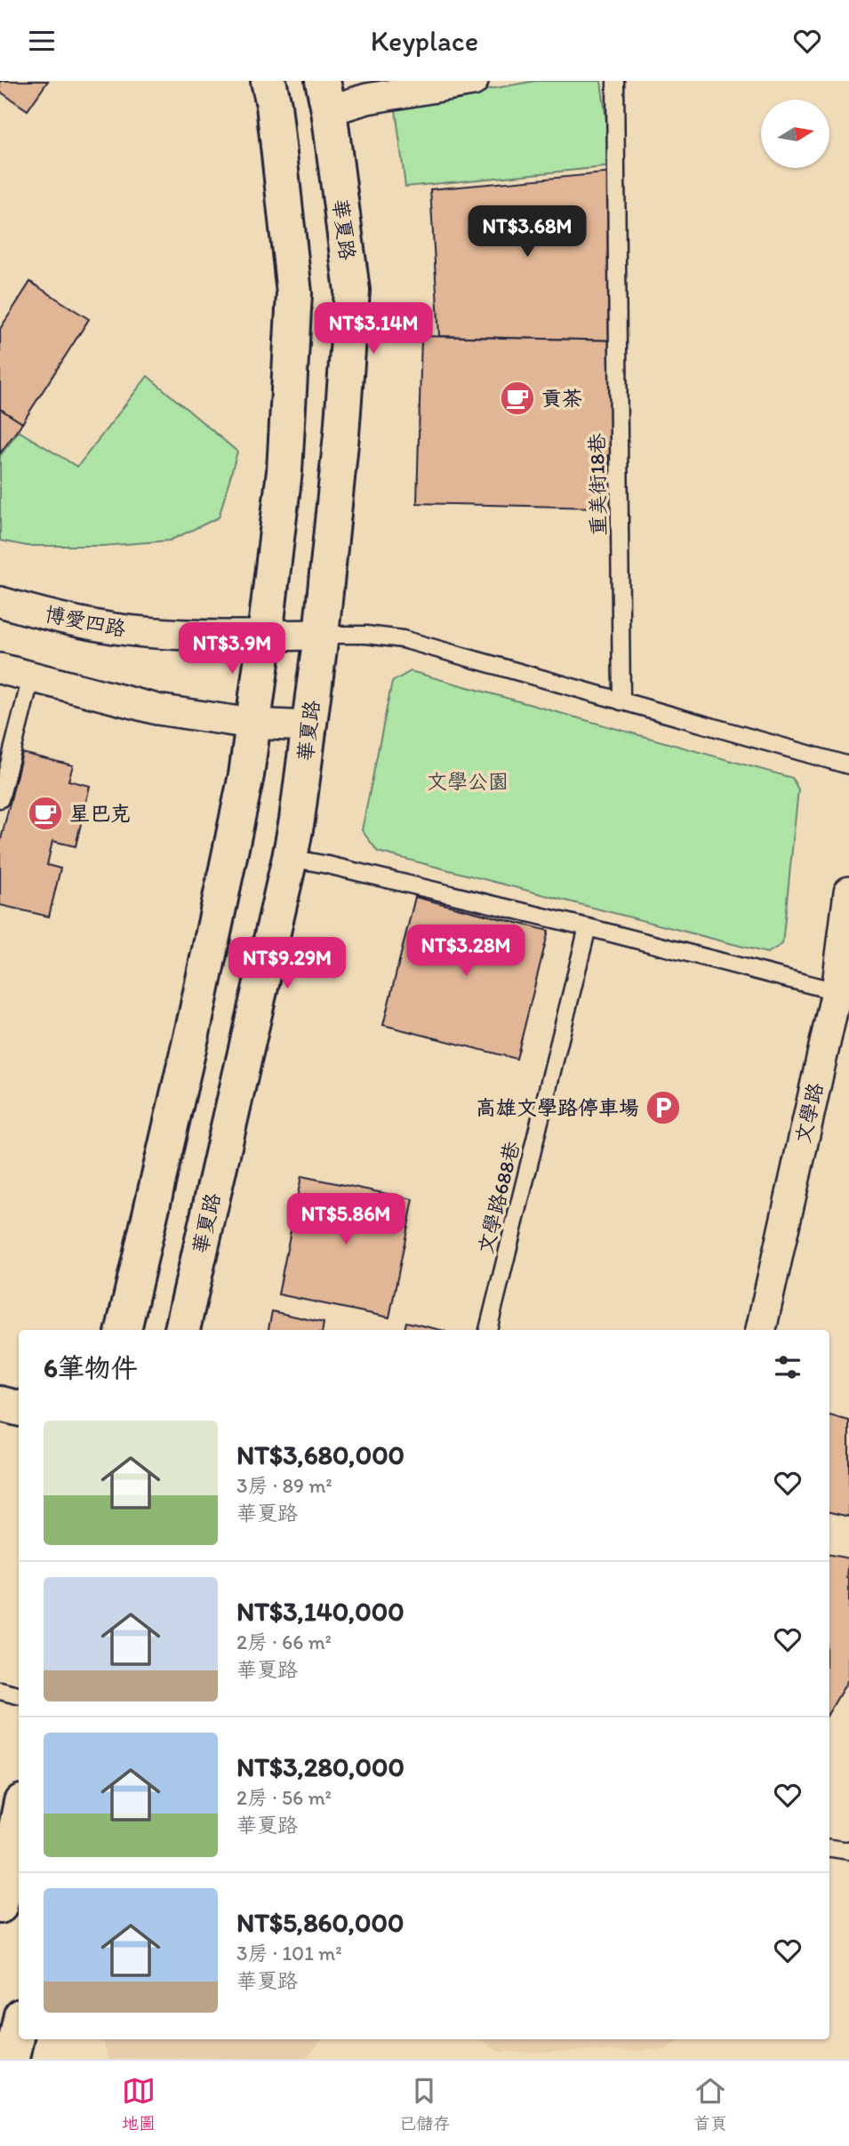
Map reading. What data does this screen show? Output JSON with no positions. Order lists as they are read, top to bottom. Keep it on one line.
{"streets":{"street":["華夏路","博愛四路","文學路"],"lane":["重美街18巷","文學路688巷"]},"crossings":[["華夏路","博愛四路"]],"parks":["文學公園"],"places":{"cafe":["貢茶","星巴克"],"parking":["高雄文學路停車場"]},"north":"right","page":{"header":"Keyplace","price":["NT$3.68M","NT$3.14M","NT$3.9M","NT$3.28M","NT$9.29M","NT$5.86M"],"heading":"6筆物件","list":[{"name":"NT$3,680,000","note":"3房 · 89 m² · 華夏路"},{"name":"NT$3,140,000","note":"2房 · 66 m² · 華夏路"},{"name":"NT$3,280,000","note":"2房 · 56 m² · 華夏路"},{"name":"NT$5,860,000","note":"3房 · 101 m² · 華夏路"}],"tabs":["地圖","已儲存","首頁"]}}
